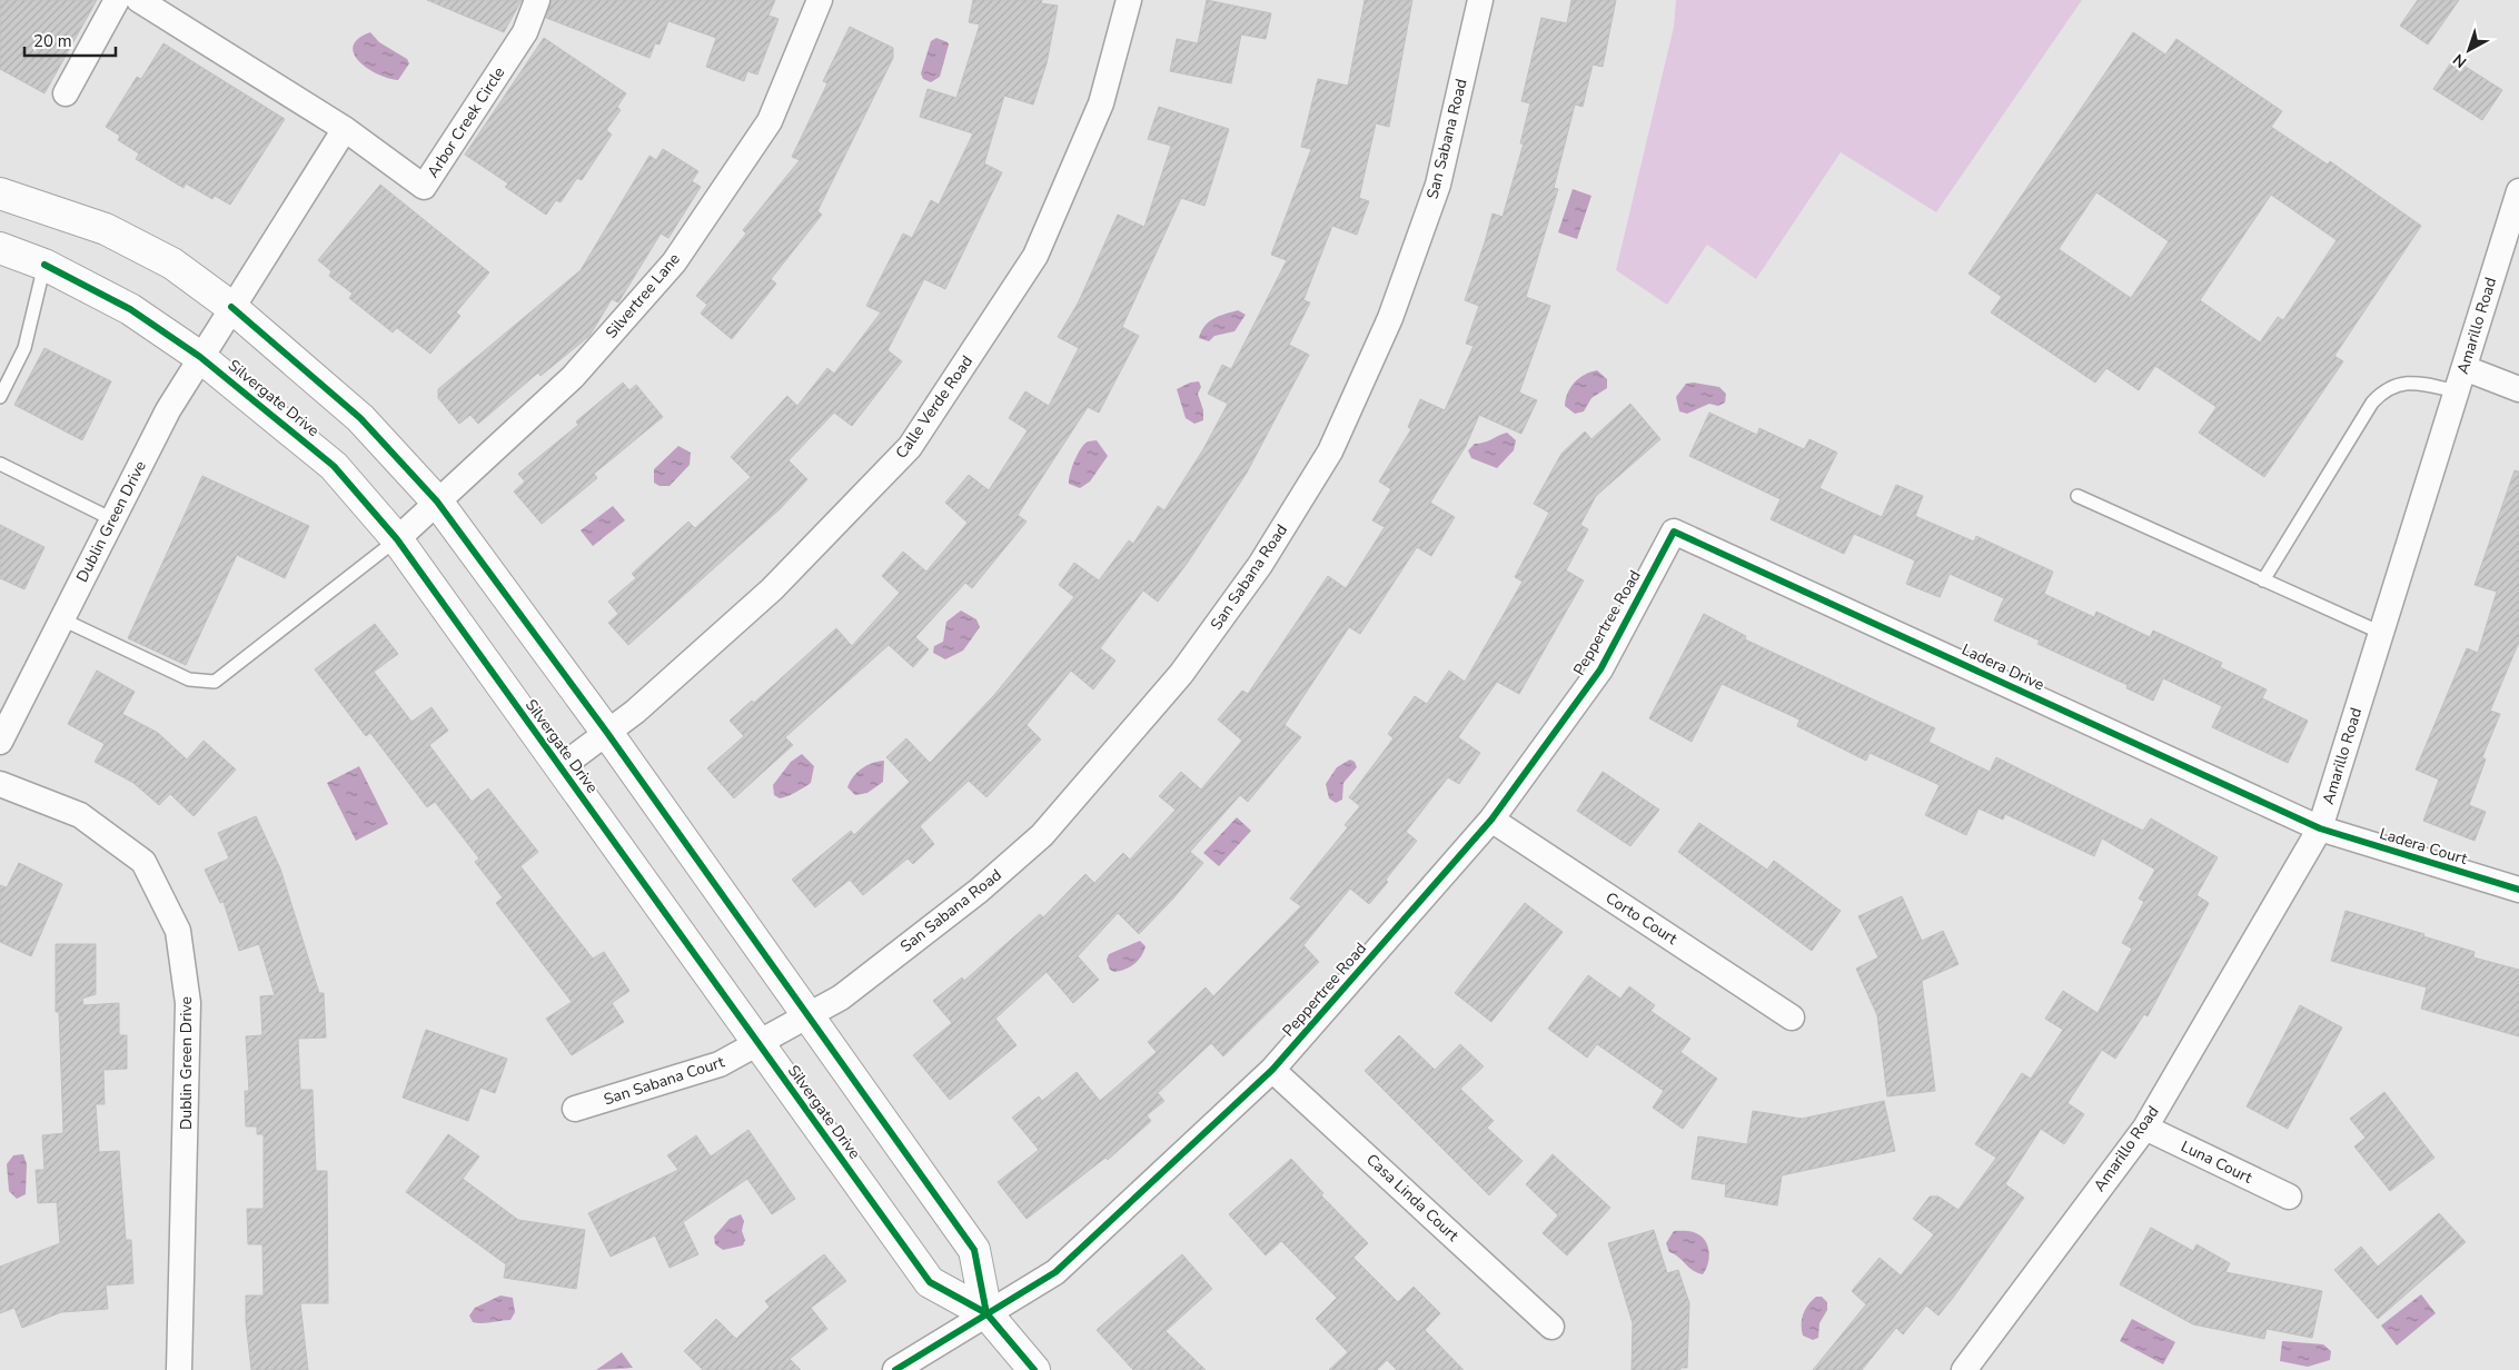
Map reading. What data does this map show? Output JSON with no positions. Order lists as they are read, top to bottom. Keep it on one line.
{"streets":{"street":["Arbor Creek Circle","San Sabana Road","Silvertree Lane","Amarillo Road","Silvergate Drive","Calle Verde Road","Dublin Green Drive","Peppertree Road","Ladera Drive","Ladera Court","Corto Court","San Sabana Court","Luna Court","Casa Linda Court"]},"crossings":[["San Sabana Road","Silvergate Drive"],["San Sabana Road","San Sabana Court"],["Silvertree Lane","Silvergate Drive"],["Amarillo Road","Ladera Drive"],["Amarillo Road","Ladera Court"],["Amarillo Road","Luna Court"],["Silvergate Drive","Calle Verde Road"],["Silvergate Drive","Dublin Green Drive"],["Silvergate Drive","Peppertree Road"],["Silvergate Drive","San Sabana Court"],["Peppertree Road","Ladera Drive"],["Peppertree Road","Corto Court"],["Peppertree Road","Casa Linda Court"],["Ladera Drive","Ladera Court"]],"scale_bar":"20 m","north":"bottom left"}
